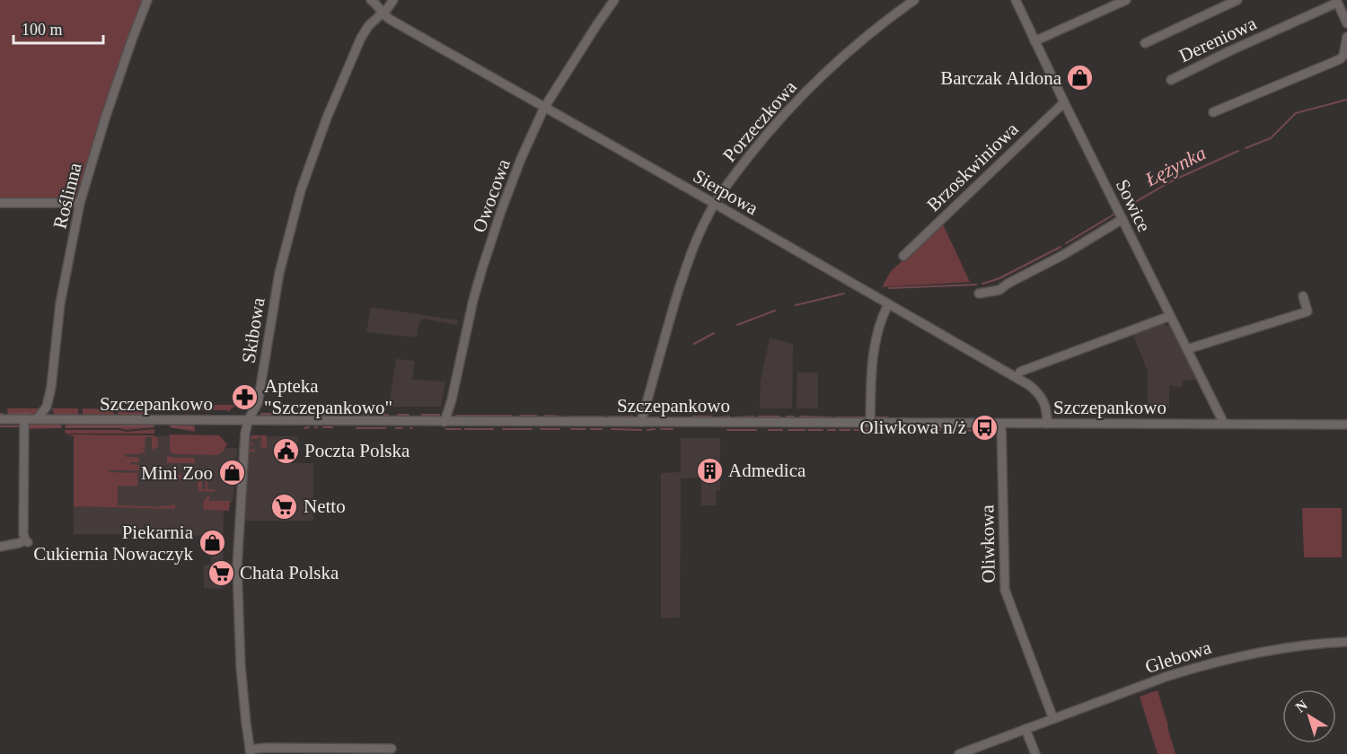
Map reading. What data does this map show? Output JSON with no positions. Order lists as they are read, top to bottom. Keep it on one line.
{"streets":{"street":["Dereniowa","Porzeczkowa","Brzoskwiniowa","Sierpowa","Roślinna","Owocowa","Sowice","Skibowa","Szczepankowo","Oliwkowa","Glebowa"]},"crossings":[["Porzeczkowa","Sierpowa"],["Porzeczkowa","Szczepankowo"],["Brzoskwiniowa","Sowice"],["Sierpowa","Owocowa"],["Sierpowa","Skibowa"],["Sierpowa","Szczepankowo"],["Roślinna","Szczepankowo"],["Owocowa","Szczepankowo"],["Sowice","Szczepankowo"],["Skibowa","Szczepankowo"],["Szczepankowo","Oliwkowa"],["Oliwkowa","Glebowa"]],"water":["Łężynka"],"places":{"shop":["Barczak Aldona","Mini Zoo","Piekarnia Cukiernia Nowaczyk"],"pharmacy":["Apteka \"Szczepankowo\""],"bus stop":["Oliwkowa n/ż"],"public building":["Poczta Polska"],"building":["Admedica"],"supermarket":["Netto","Chata Polska"]},"scale_bar":"100 m","north":"top left"}
